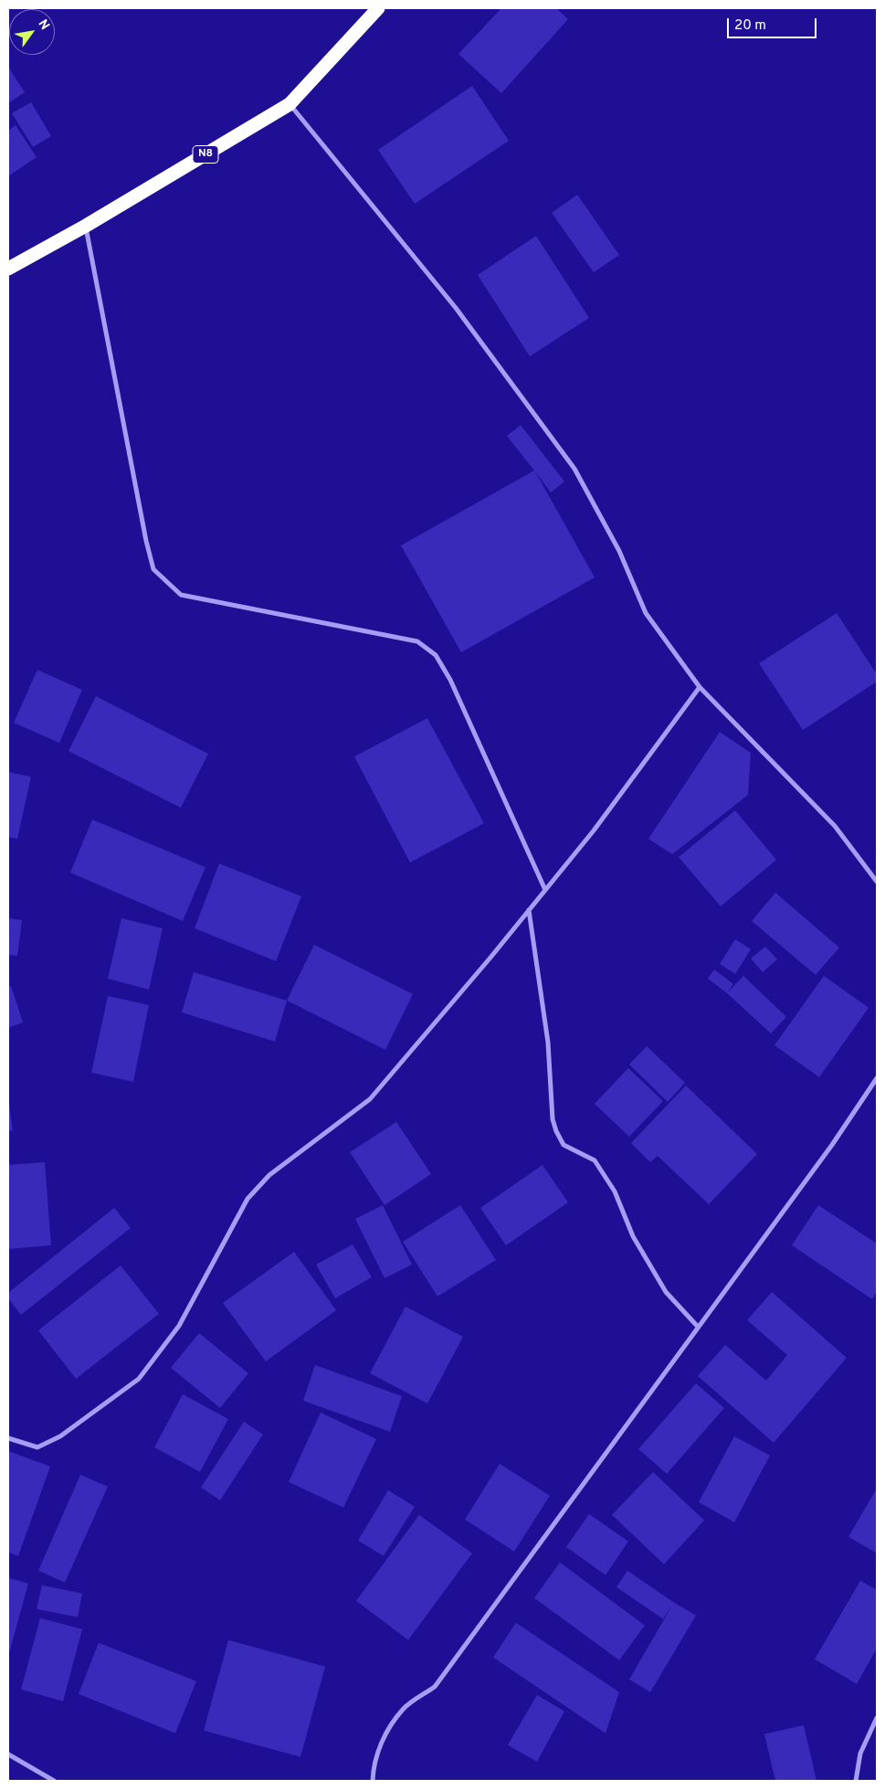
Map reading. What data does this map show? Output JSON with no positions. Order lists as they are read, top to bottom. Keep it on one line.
{"streets":{"highway":["N8"]},"scale_bar":"20 m","north":"top right"}
